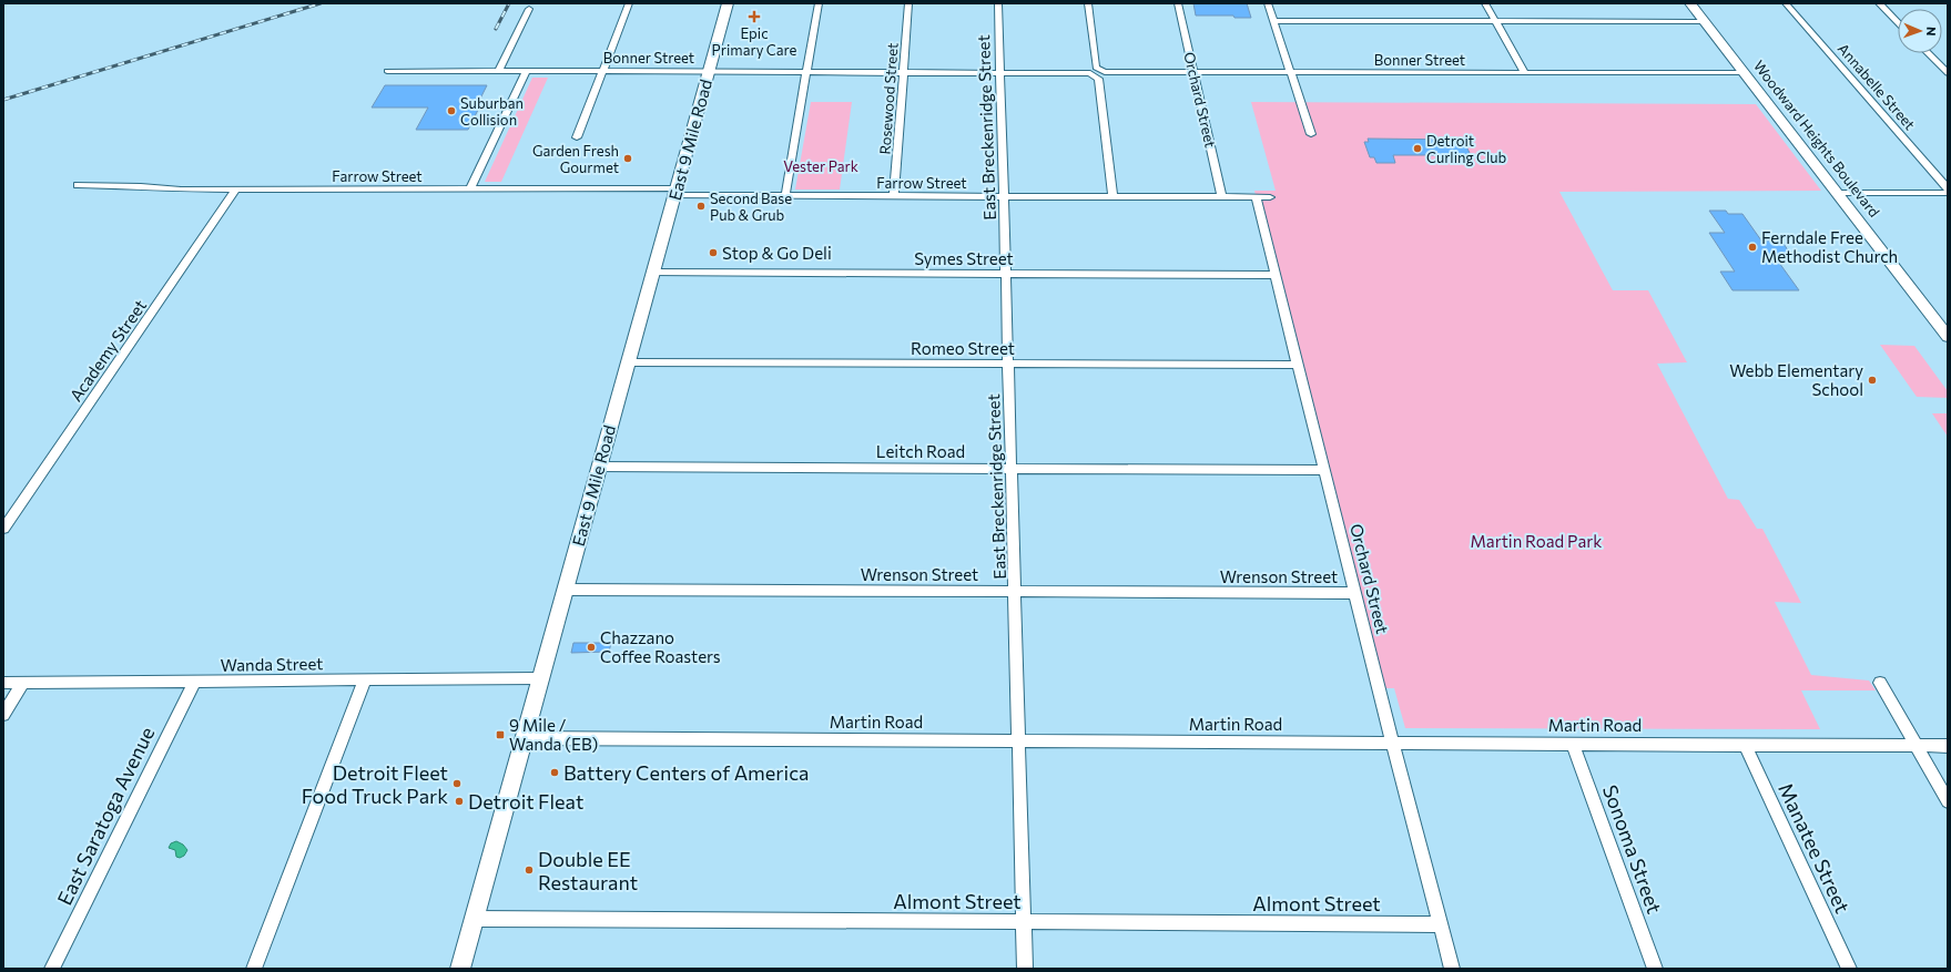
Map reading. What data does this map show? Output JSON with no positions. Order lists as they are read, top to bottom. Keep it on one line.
{"streets":{"main road":["Woodward Heights Boulevard","East 9 Mile Road"],"street":["Bonner Street","Annabelle Street","Rosewood Street","Orchard Street","East Breckenridge Street","Farrow Street","Symes Street","Romeo Street","Academy Street","Leitch Road","Wrenson Street","Wanda Street","Martin Road","East Saratoga Avenue","Manatee Street","Sonoma Street","Almont Street"]},"crossings":[["Bonner Street","Rosewood Street"],["Bonner Street","Orchard Street"],["Bonner Street","East Breckenridge Street"],["Bonner Street","Woodward Heights Boulevard"],["Bonner Street","East 9 Mile Road"],["Rosewood Street","Farrow Street"],["Orchard Street","Farrow Street"],["Orchard Street","Symes Street"],["Orchard Street","Romeo Street"],["Orchard Street","Leitch Road"],["Orchard Street","Wrenson Street"],["Orchard Street","Martin Road"],["Orchard Street","Almont Street"],["East Breckenridge Street","Farrow Street"],["East Breckenridge Street","Symes Street"],["East Breckenridge Street","Romeo Street"],["East Breckenridge Street","Leitch Road"],["East Breckenridge Street","Wrenson Street"],["East Breckenridge Street","Martin Road"],["East Breckenridge Street","Almont Street"],["East 9 Mile Road","Farrow Street"],["East 9 Mile Road","Symes Street"],["East 9 Mile Road","Romeo Street"],["East 9 Mile Road","Leitch Road"],["East 9 Mile Road","Wrenson Street"],["East 9 Mile Road","Wanda Street"],["East 9 Mile Road","Martin Road"],["East 9 Mile Road","Almont Street"],["Farrow Street","Academy Street"],["Wanda Street","East Saratoga Avenue"],["Martin Road","Manatee Street"],["Martin Road","Sonoma Street"]],"parks":["Vester Park","Martin Road Park"],"places":{"health":["Epic Primary Care"],"other":["Suburban Collision","Detroit Curling Club","Garden Fresh Gourmet","Second Base Pub & Grub","Ferndale Free Methodist Church","Stop & Go Deli","Webb Elementary School","Chazzano Coffee Roasters","Battery Centers of America","Detroit Fleet Food Truck Park","Detroit Fleat","Double EE Restaurant"],"transit":["9 Mile / Wanda (EB)"]},"north":"right"}
